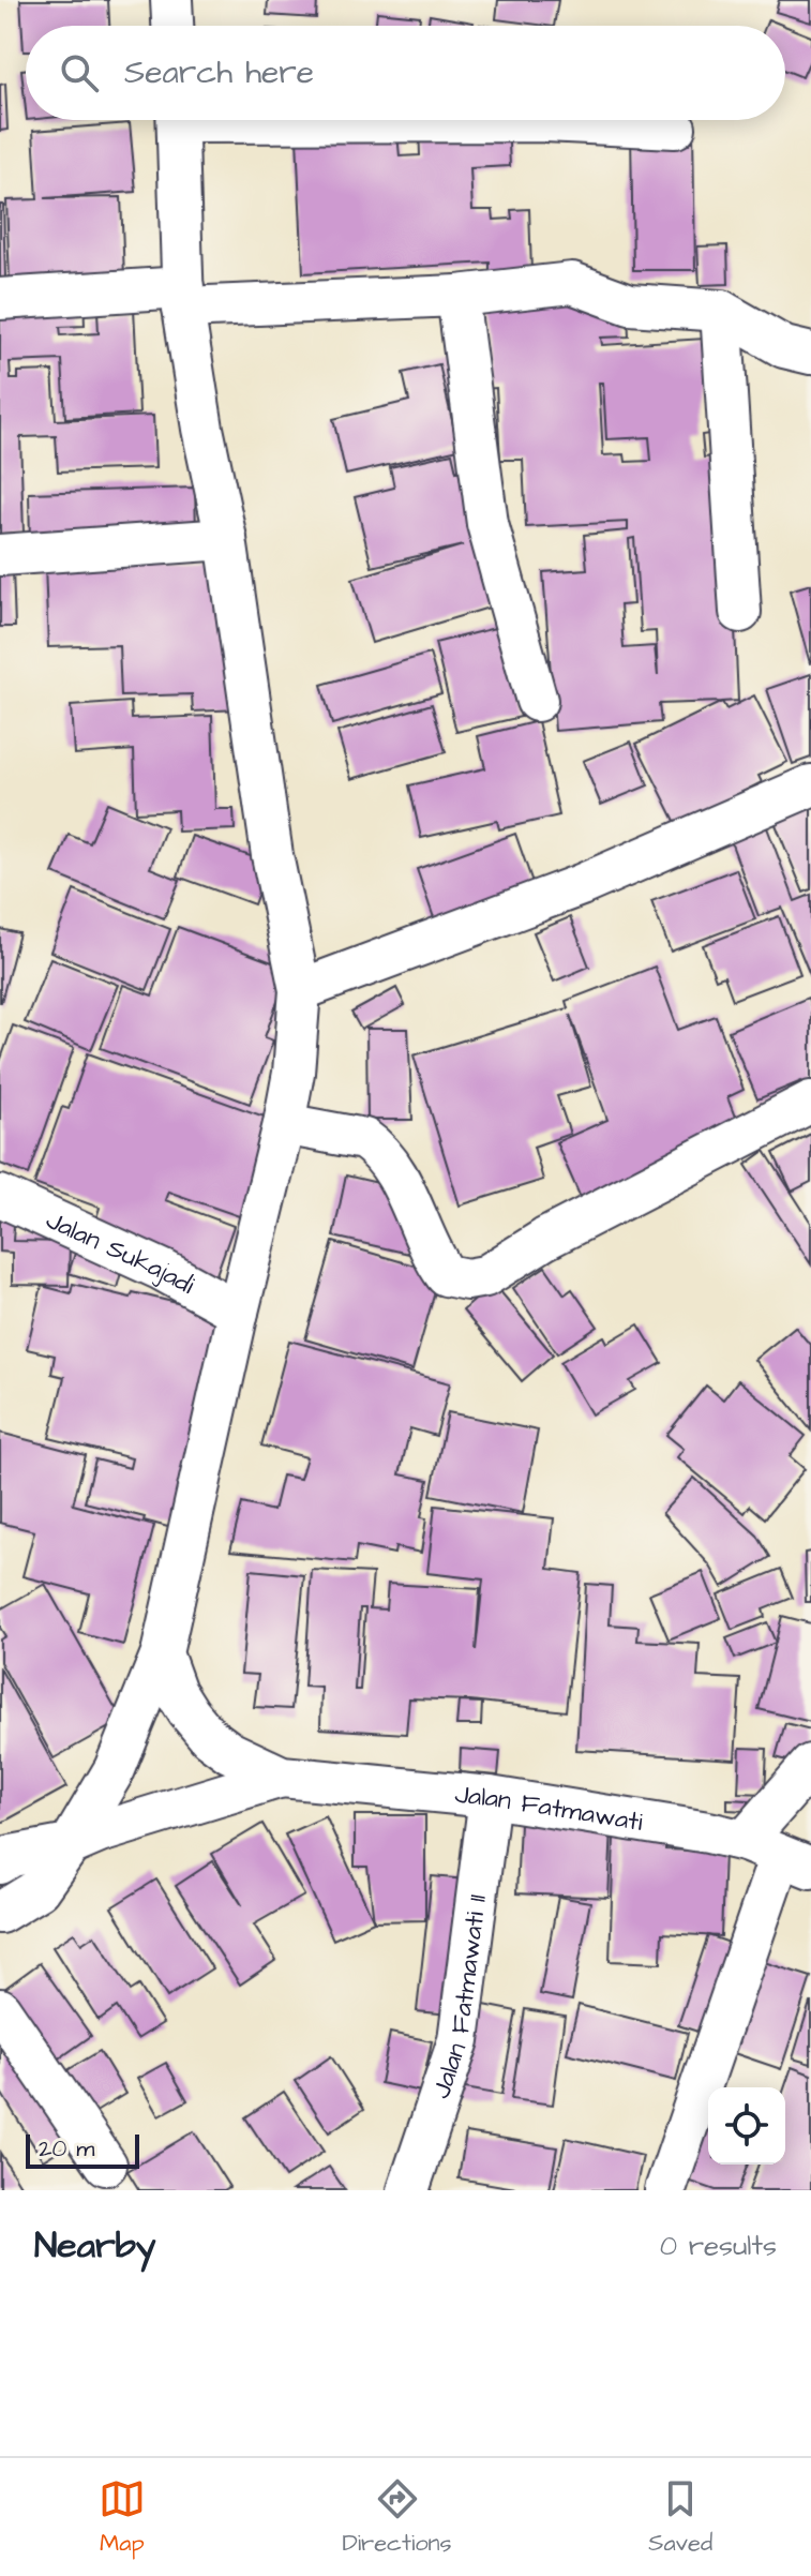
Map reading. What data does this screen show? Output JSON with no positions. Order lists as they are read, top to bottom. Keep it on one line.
{"streets":{"street":["Jalan Sukajadi","Jalan Fatmawati","Jalan Fatmawati 11"]},"crossings":[["Jalan Fatmawati","Jalan Fatmawati 11"]],"scale_bar":"20 m","page":{"search":"Search here","scale":"20 m","heading":["Nearby","0 results"],"nav":["Map","Directions","Saved"]}}
